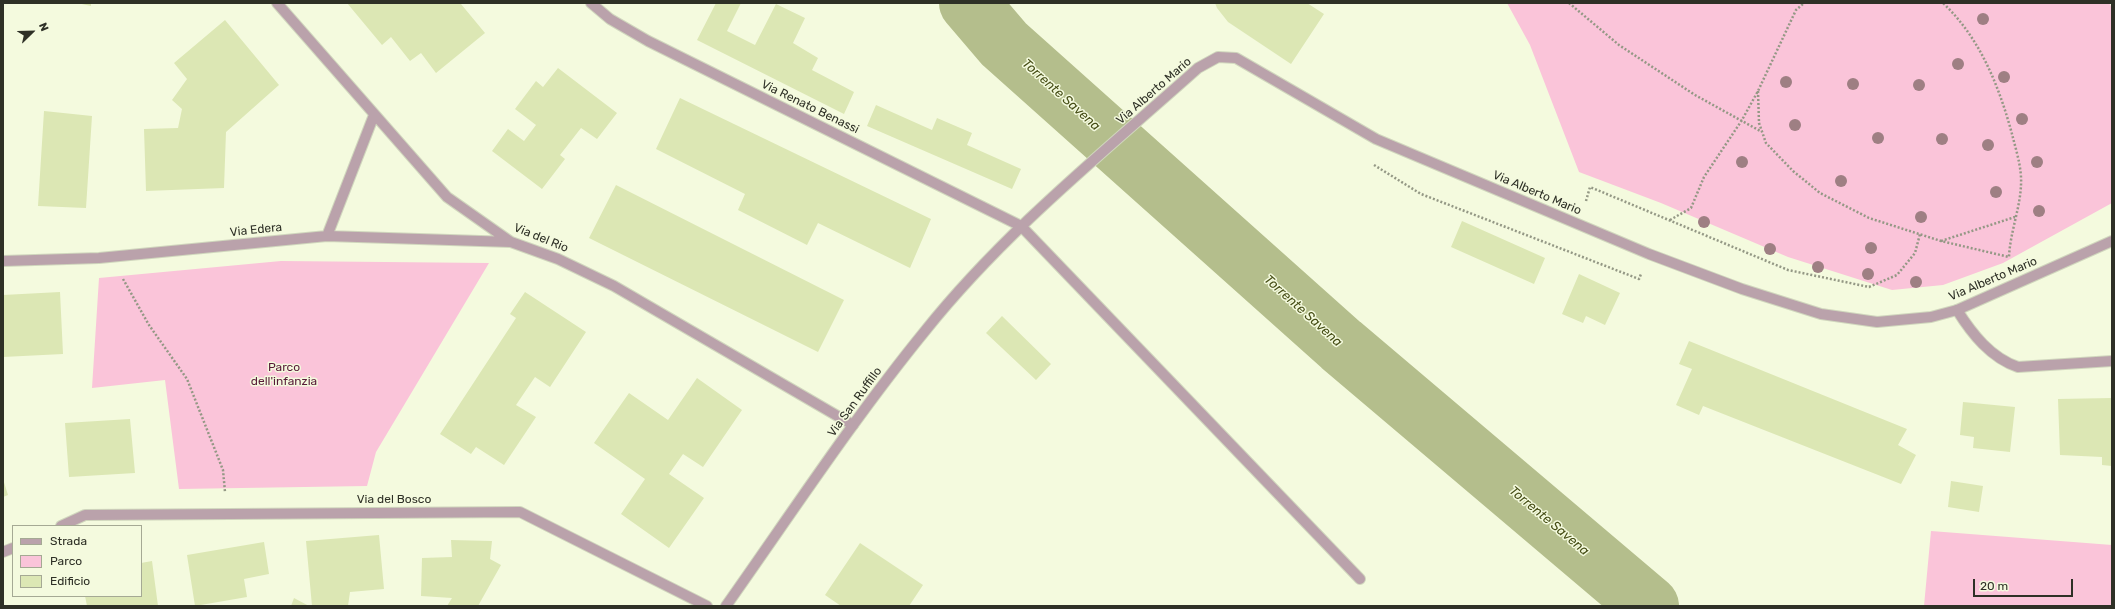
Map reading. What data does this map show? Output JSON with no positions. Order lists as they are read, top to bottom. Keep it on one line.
{"streets":{"street":["Via Alberto Mario","Via Renato Benassi","Via Edera","Via del Rio","Via San Ruffillo","Via del Bosco"]},"crossings":[["Via Alberto Mario","Via Renato Benassi"],["Via Alberto Mario","Via San Ruffillo"],["Via Renato Benassi","Via San Ruffillo"],["Via Edera","Via del Rio"],["Via del Rio","Via San Ruffillo"]],"water":["Torrente Savena"],"parks":["Parco dell'infanzia"],"legend":["Strada","Parco","Edificio"],"scale_bar":"20 m","north":"top right"}
